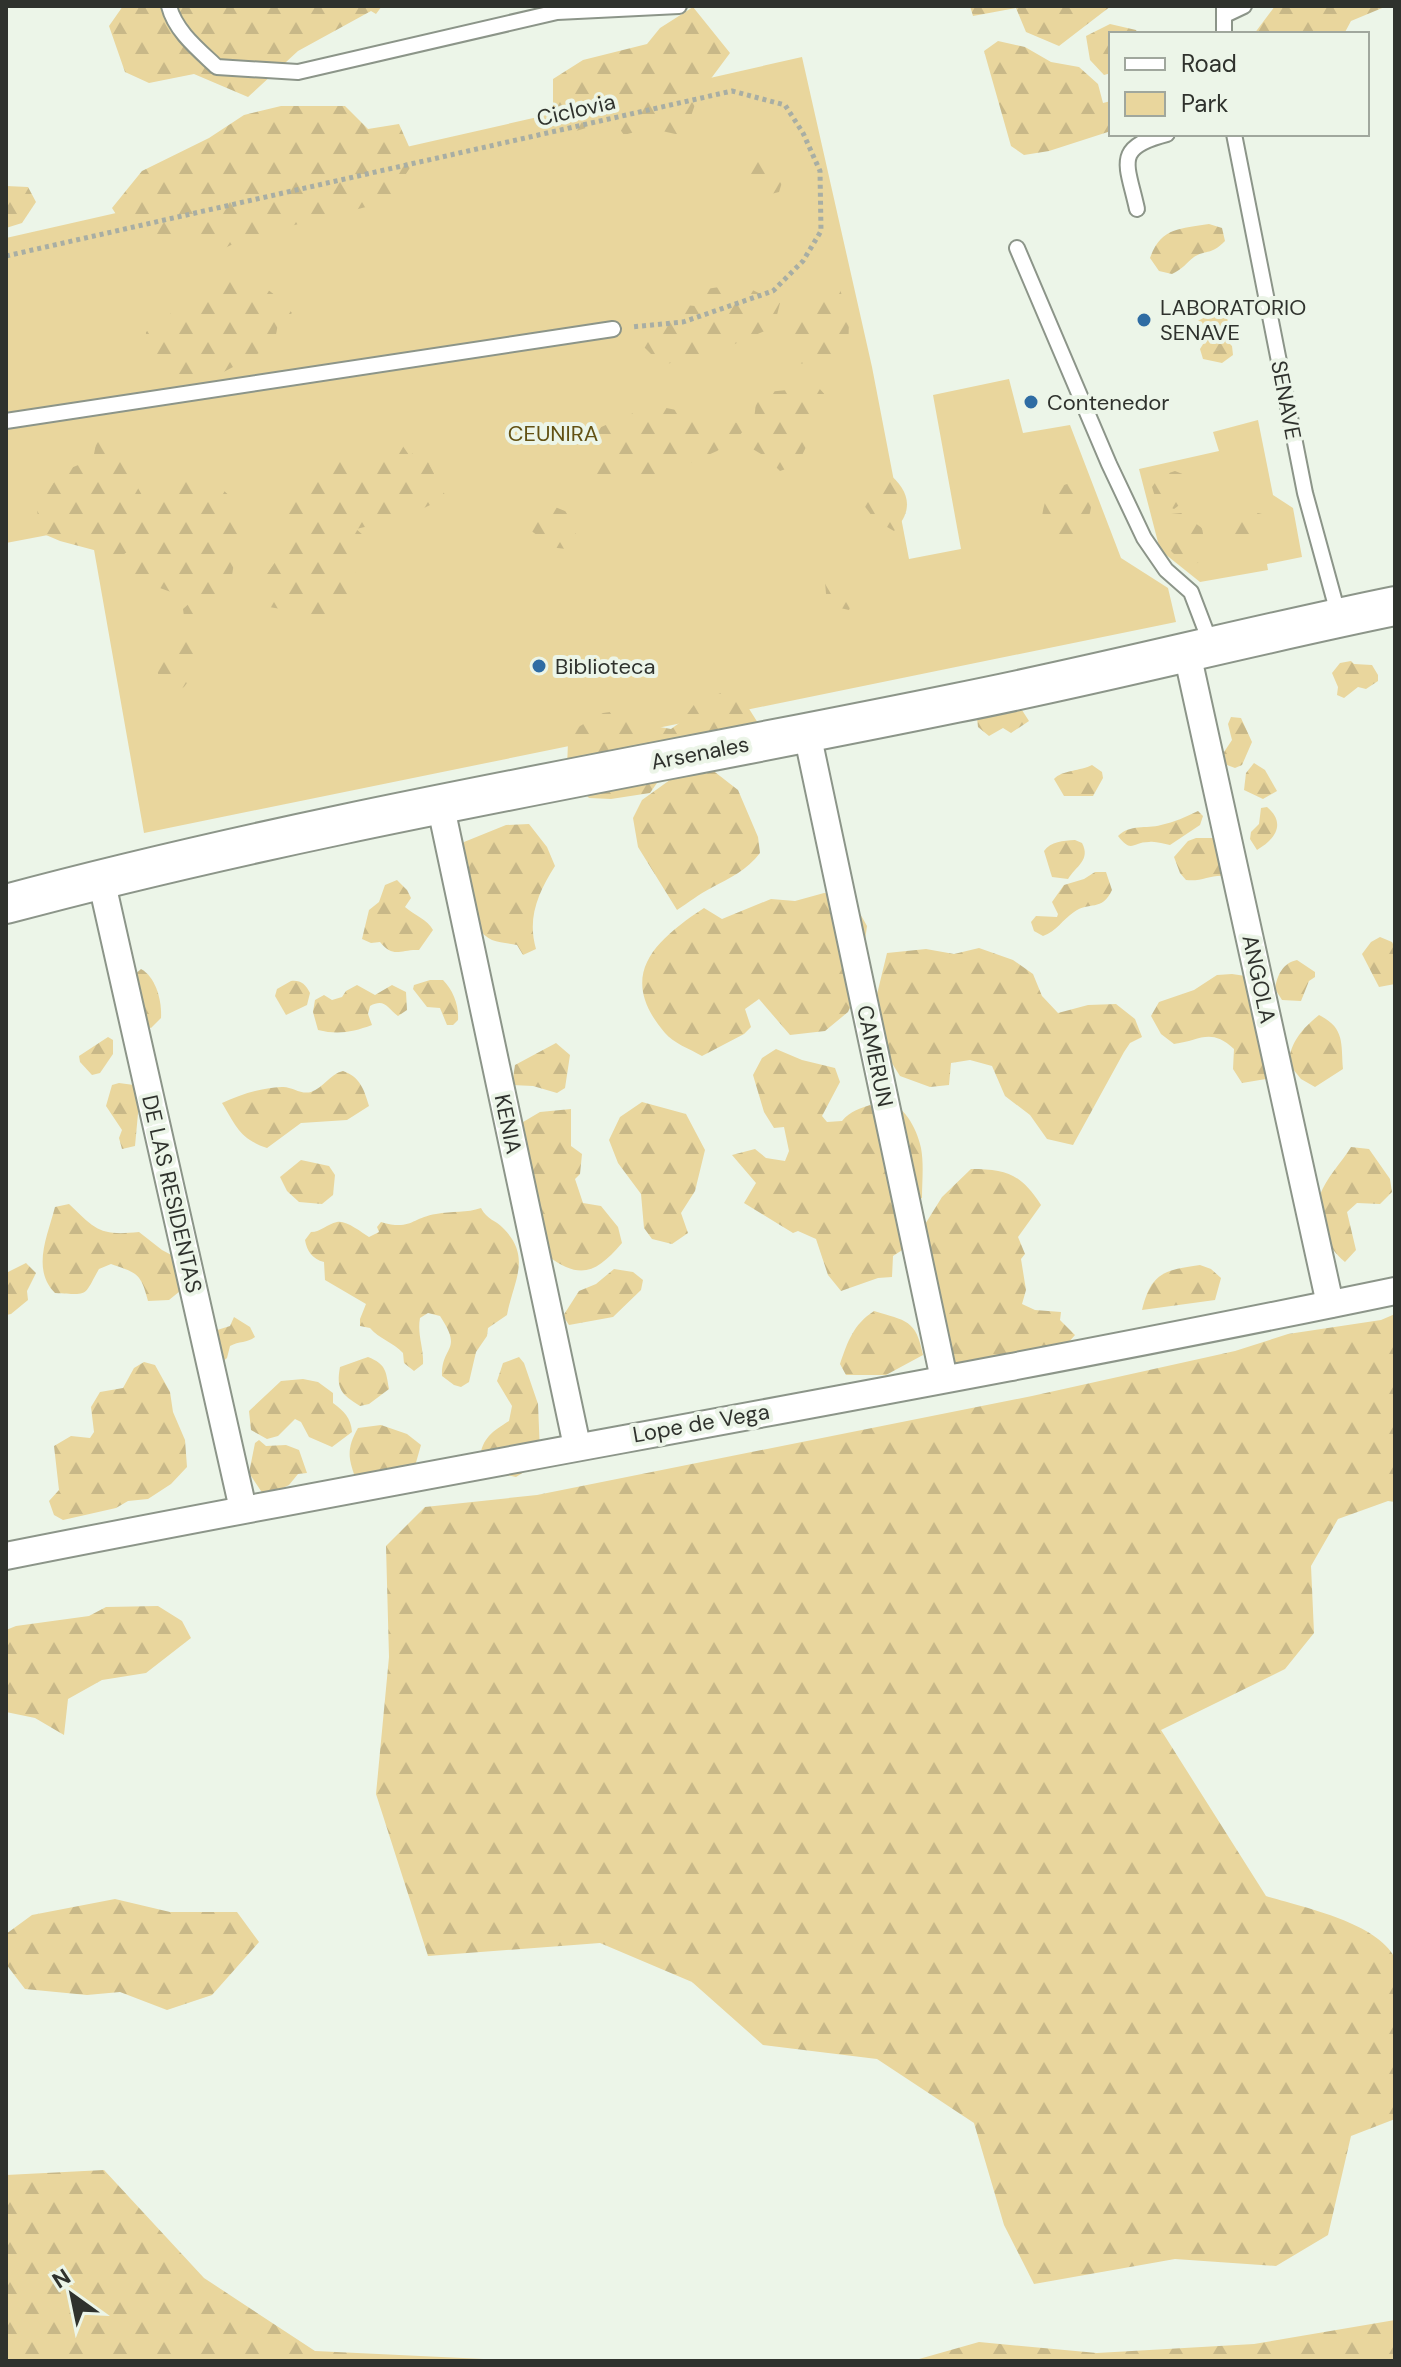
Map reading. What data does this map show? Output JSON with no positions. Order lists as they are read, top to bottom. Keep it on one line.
{"streets":{"main road":["Arsenales"],"street":["ANGOLA","CAMERUN","KENIA","DE LAS RESIDENTAS","Lope de Vega"],"lane":["SENAVE"],"path":["Ciclovia"]},"crossings":[["SENAVE","Arsenales"],["Arsenales","ANGOLA"],["Arsenales","CAMERUN"],["Arsenales","KENIA"],["Arsenales","DE LAS RESIDENTAS"],["ANGOLA","Lope de Vega"],["CAMERUN","Lope de Vega"],["KENIA","Lope de Vega"],["DE LAS RESIDENTAS","Lope de Vega"]],"parks":["CEUNIRA"],"places":["LABORATORIO SENAVE","Contenedor","Biblioteca"],"legend":["Road","Park"],"north":"top left"}
